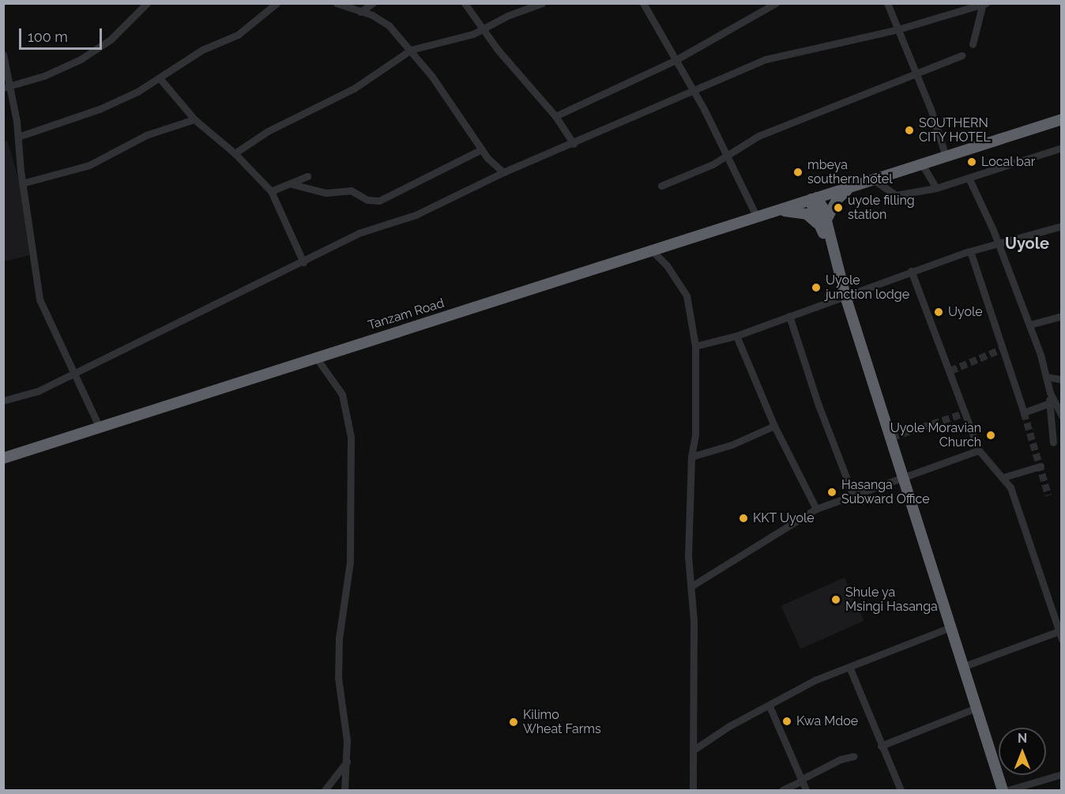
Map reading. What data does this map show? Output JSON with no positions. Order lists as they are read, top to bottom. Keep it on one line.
{"streets":{"highway":["Tanzam Road"]},"districts":["Uyole"],"places":["SOUTHERN CITY HOTEL","Local bar","mbeya southern hotel","uyole filling station","Uyole junction lodge","Uyole","Uyole Moravian Church","Hasanga Subward Office","KKT Uyole","Shule ya Msingi Hasanga","Kwa Mdoe","Kilimo Wheat Farms"],"scale_bar":"100 m","north":"top"}
